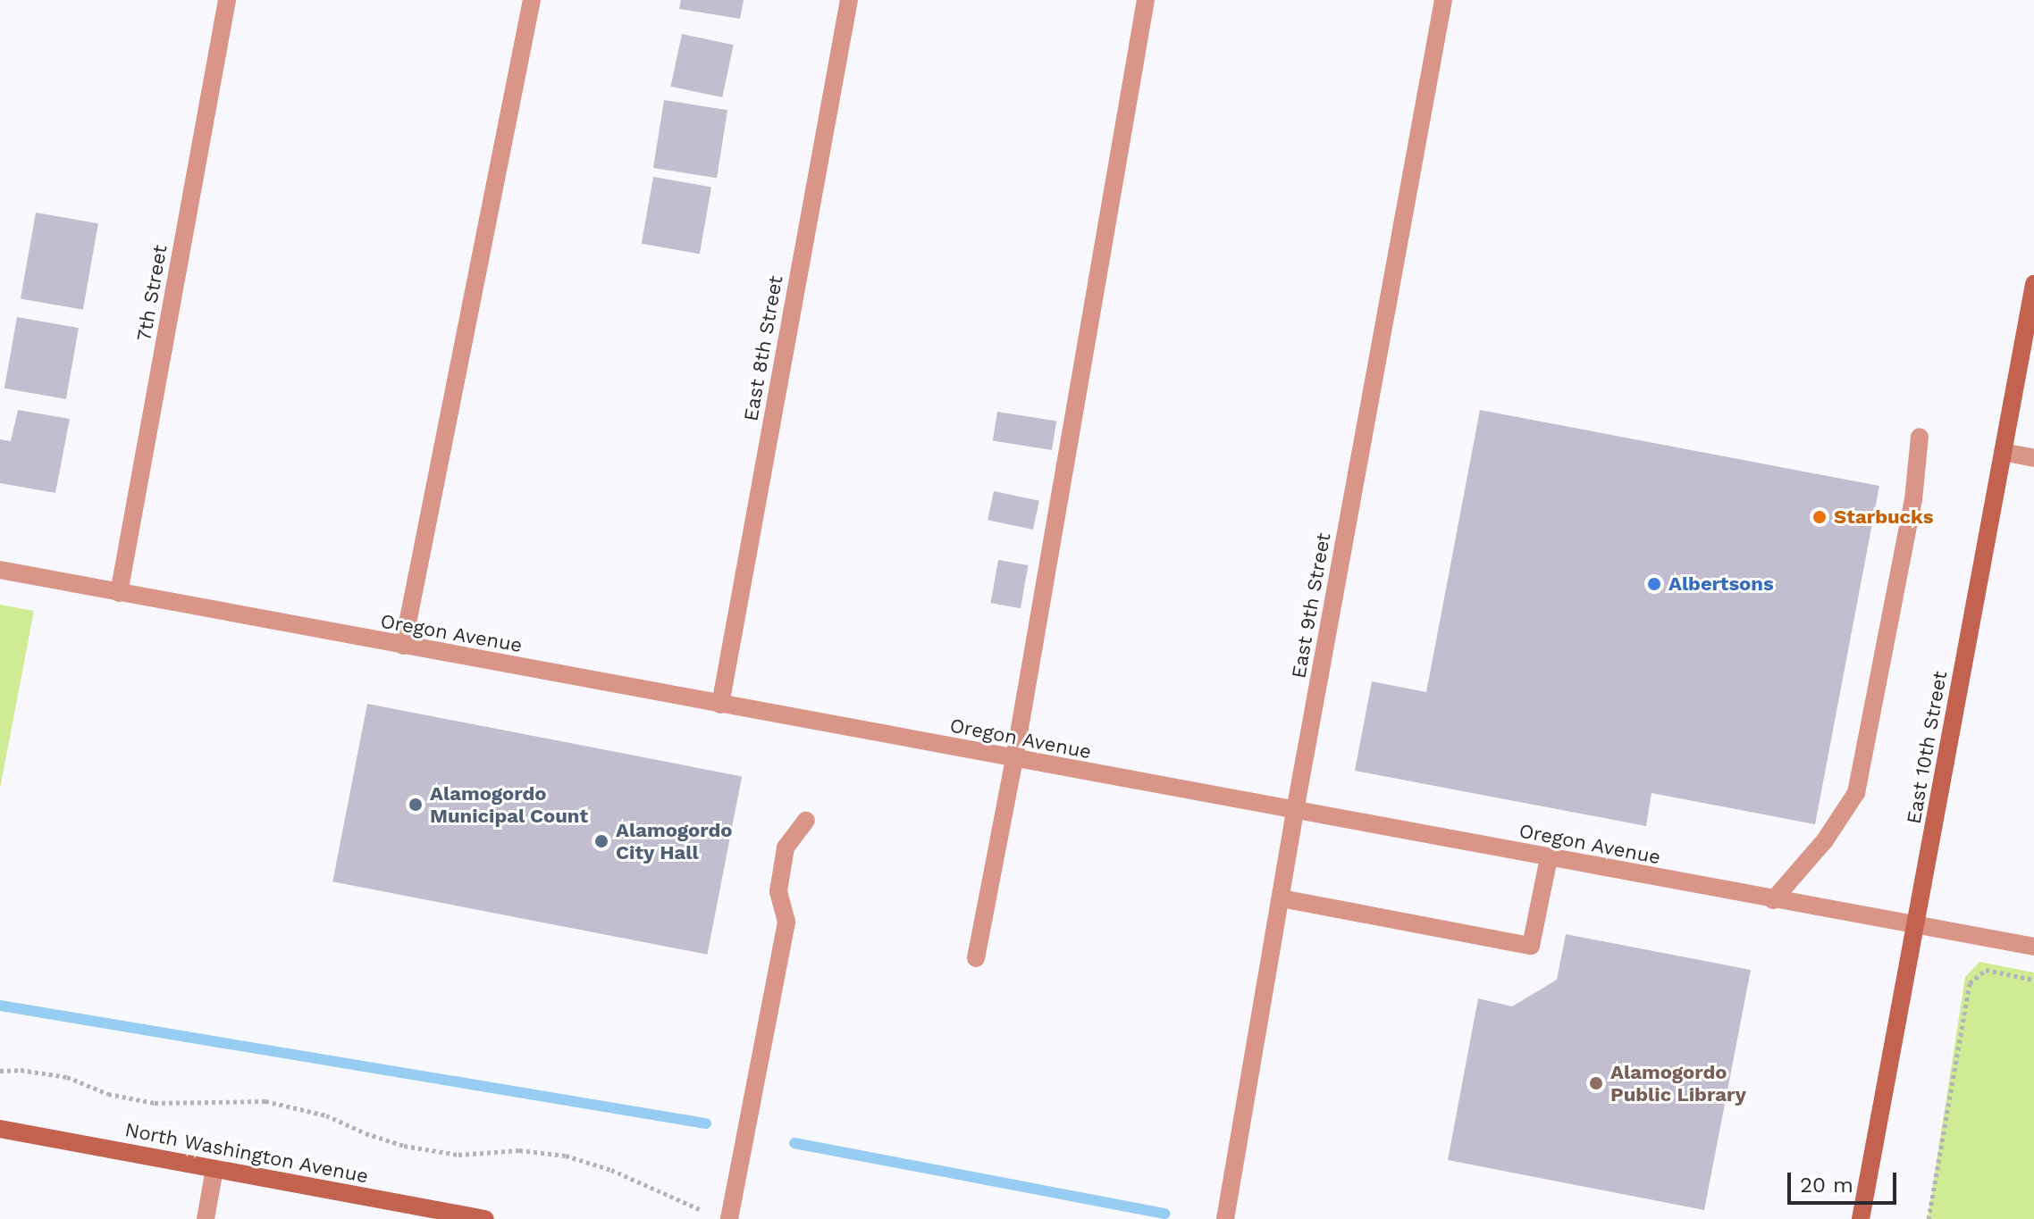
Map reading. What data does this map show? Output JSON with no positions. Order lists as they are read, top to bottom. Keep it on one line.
{"streets":{"main road":["East 10th Street","North Washington Avenue"],"street":["7th Street","East 8th Street","East 9th Street","Oregon Avenue"]},"crossings":[["7th Street","Oregon Avenue"],["East 8th Street","Oregon Avenue"],["East 9th Street","Oregon Avenue"],["Oregon Avenue","East 10th Street"]],"places":["Starbucks","Albertsons","Alamogordo Municipal Count","Alamogordo City Hall","Alamogordo Public Library"],"scale_bar":"20 m"}
